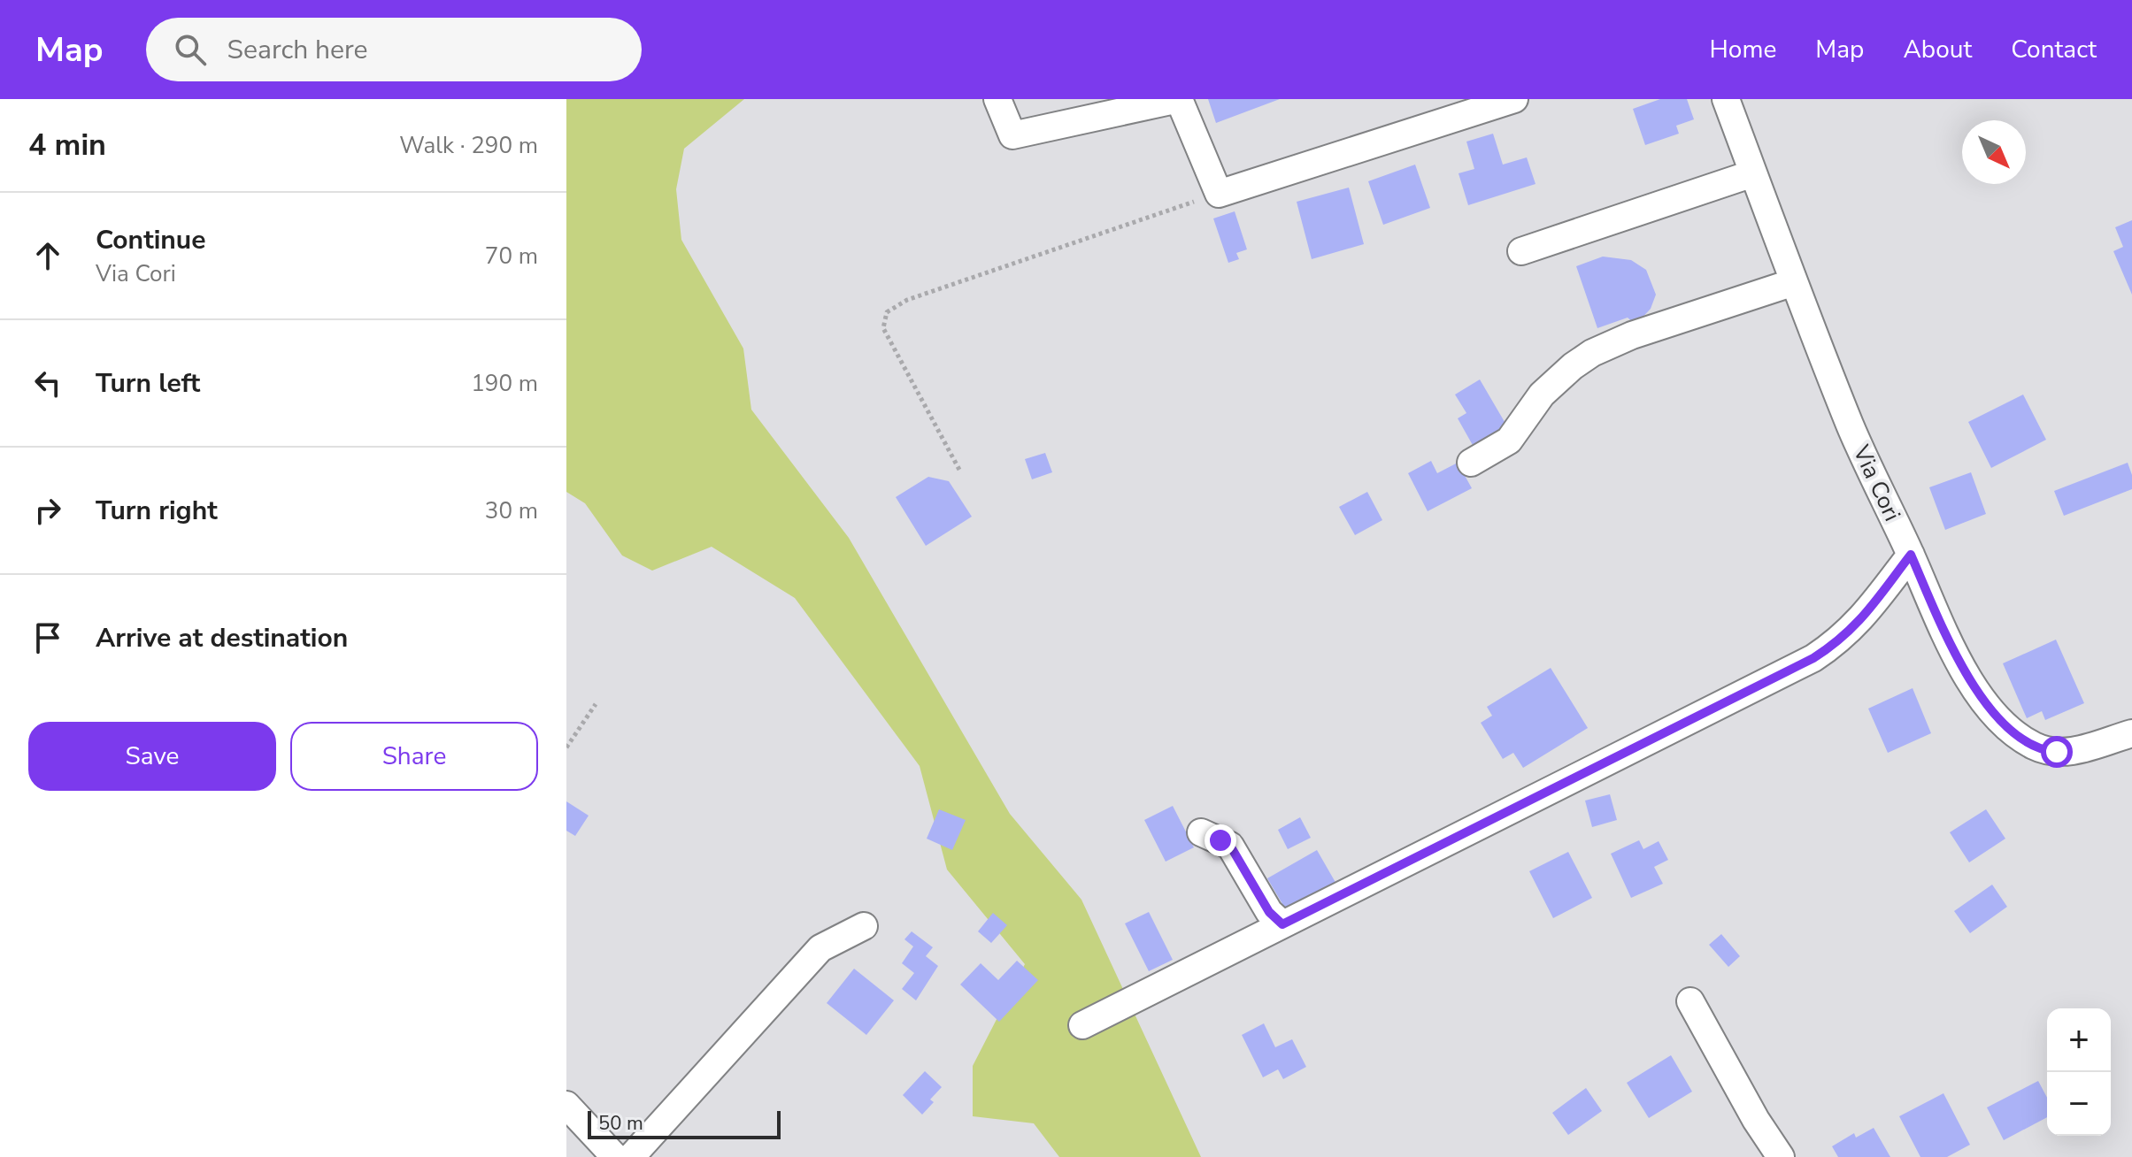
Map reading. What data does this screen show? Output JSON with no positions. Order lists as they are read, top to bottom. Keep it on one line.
{"streets":{"street":["Via Cori"]},"scale_bar":"50 m","north":"bottom right","page":{"header":"Map","search":"Search here","nav":["Home","Map","About","Contact"],"heading":["4 min","Walk · 290 m"],"list":[["Continue","Via Cori","70 m"],["Turn left","190 m"],["Turn right","30 m"],"Arrive at destination"],"buttons":["Save","Share"],"map_buttons":["+","−"],"scale":"50 m"}}
